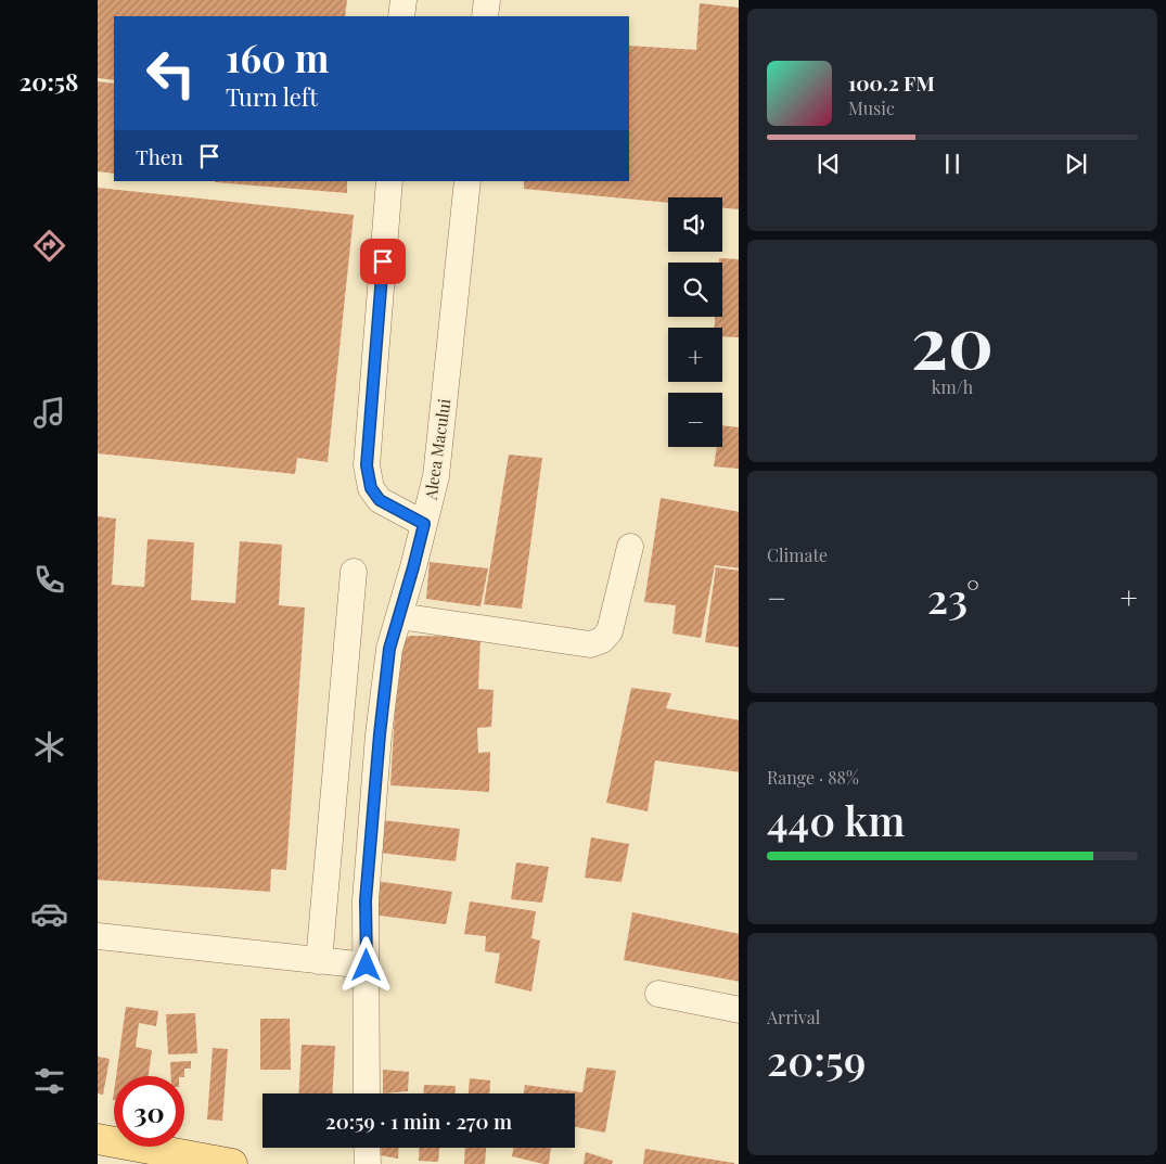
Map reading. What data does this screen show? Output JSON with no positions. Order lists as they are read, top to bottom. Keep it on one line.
{"streets":{"street":["Aleea Macului"]},"page":{"tabs":"20:58","turn":["160 m","Turn left"],"song":["100.2 FM","Music"],"then":"Then","map_buttons":["+","−"],"tile":[["20","km/h"],"Climate",["Range · 88%","440 km"],["Arrival","20:59"]],"heat":["−","23°","+"],"limit":"30","trip":"20:59 · 1 min · 270 m"}}
